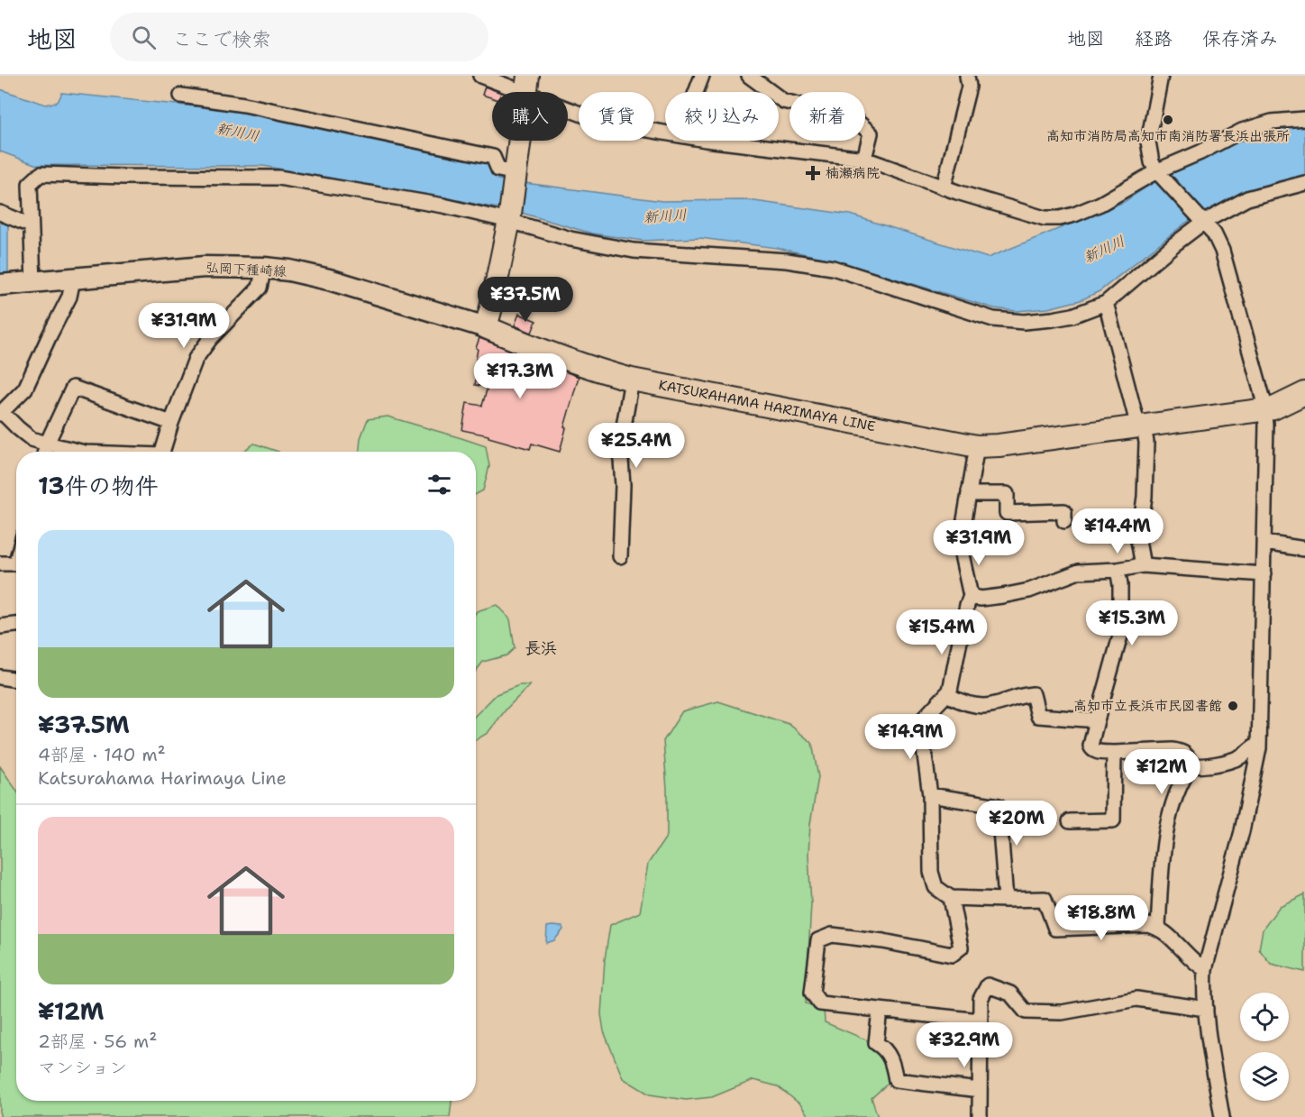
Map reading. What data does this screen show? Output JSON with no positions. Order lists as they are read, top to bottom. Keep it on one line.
{"streets":{"main road":["弘岡下種崎線","KATSURAHAMA HARIMAYA LINE"]},"crossings":[["弘岡下種崎線","KATSURAHAMA HARIMAYA LINE"]],"districts":["長浜"],"water":["新川川"],"places":{"other":["高知市消防局高知市南消防署長浜出張所","高知市立長浜市民図書館"],"health":["楠瀬病院"]},"page":{"header":"地図","search":"ここで検索","nav":["地図","経路","保存済み"],"chip":["購入","賃貸","絞り込み","新着"],"price":["¥37.5M","¥31.9M","¥17.3M","¥25.4M","¥14.4M","¥31.9M","¥15.3M","¥15.4M","¥14.9M","¥12M","¥20M","¥18.8M","¥32.9M"],"heading":"13件の物件","list":[{"name":"¥37.5M","note":"4部屋 · 140 m² · Katsurahama Harimaya Line"},{"name":"¥12M","note":"2部屋 · 56 m² · マンション"}]}}
